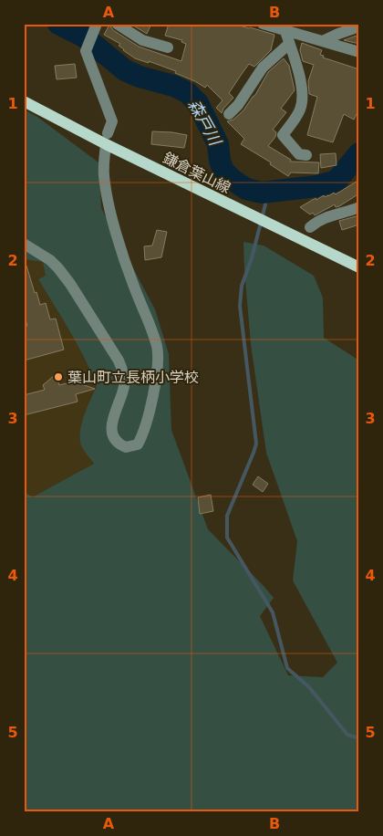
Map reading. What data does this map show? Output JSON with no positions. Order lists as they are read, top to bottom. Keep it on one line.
{"streets":{"main road":["鎌倉葉山線"]},"water":["森戸川"],"places":["葉山町立長柄小学校"],"grid":{"columns":["A","B"],"rows":["1","2","3","4","5"]}}
